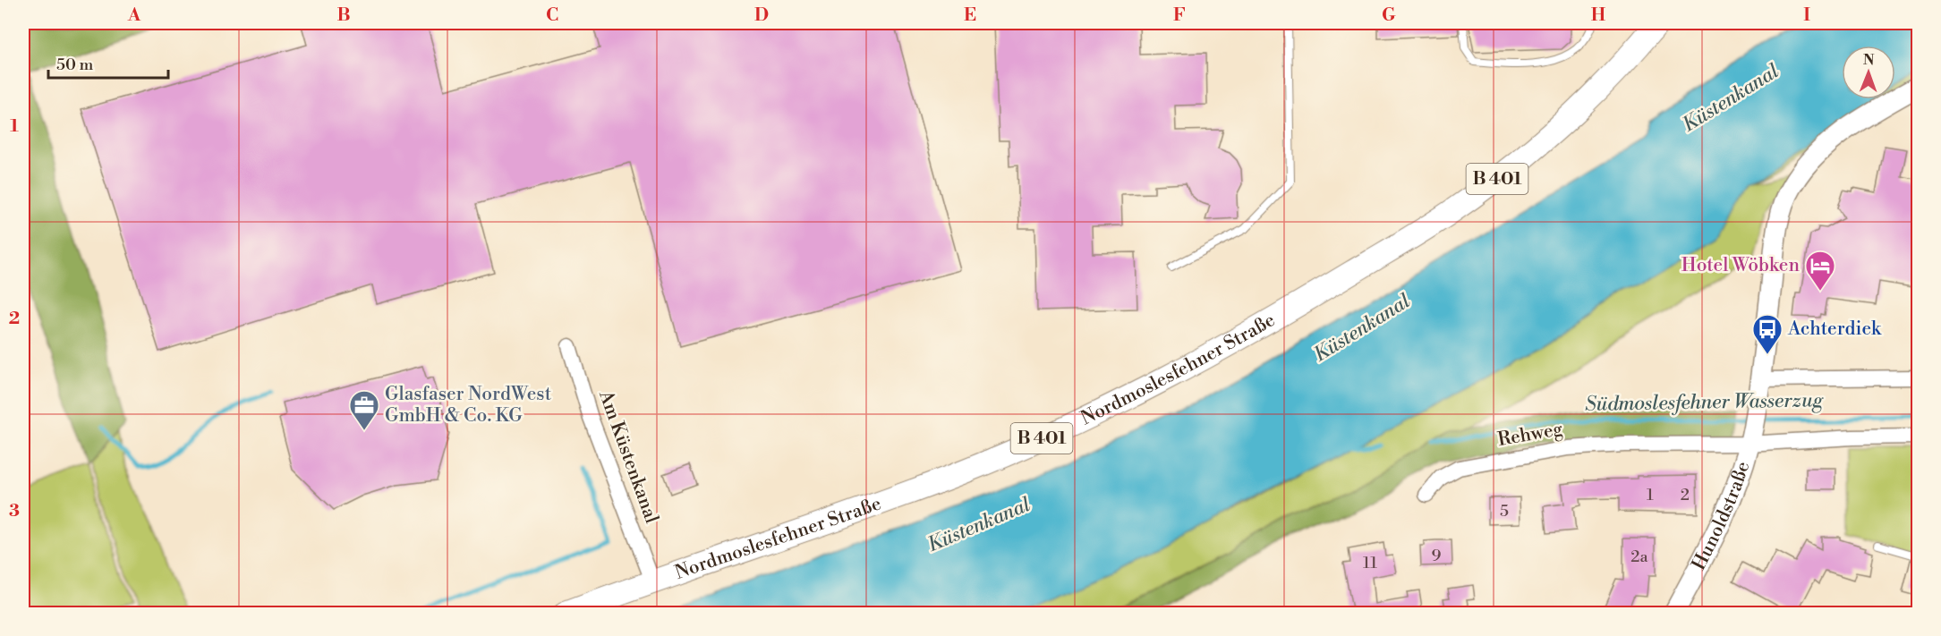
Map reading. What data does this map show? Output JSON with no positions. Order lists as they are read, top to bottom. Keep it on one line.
{"streets":{"main road":["B 401","Nordmoslesfehner Straße"],"street":["Rehweg","Am Küstenkanal","Hunoldstraße"]},"crossings":[["Nordmoslesfehner Straße","Am Küstenkanal"],["Rehweg","Hunoldstraße"]],"water":["Küstenkanal","Südmoslesfehner Wasserzug"],"places":{"hotel":["Hotel Wöbken"],"bus stop":["Achterdiek"],"office":["Glasfaser NordWest GmbH & Co. KG"]},"house_numbers":["1","2","5","9","2a","11"],"scale_bar":"50 m","north":"top","grid":{"columns":["A","B","C","D","E","F","G","H","I"],"rows":["1","2","3"]}}
